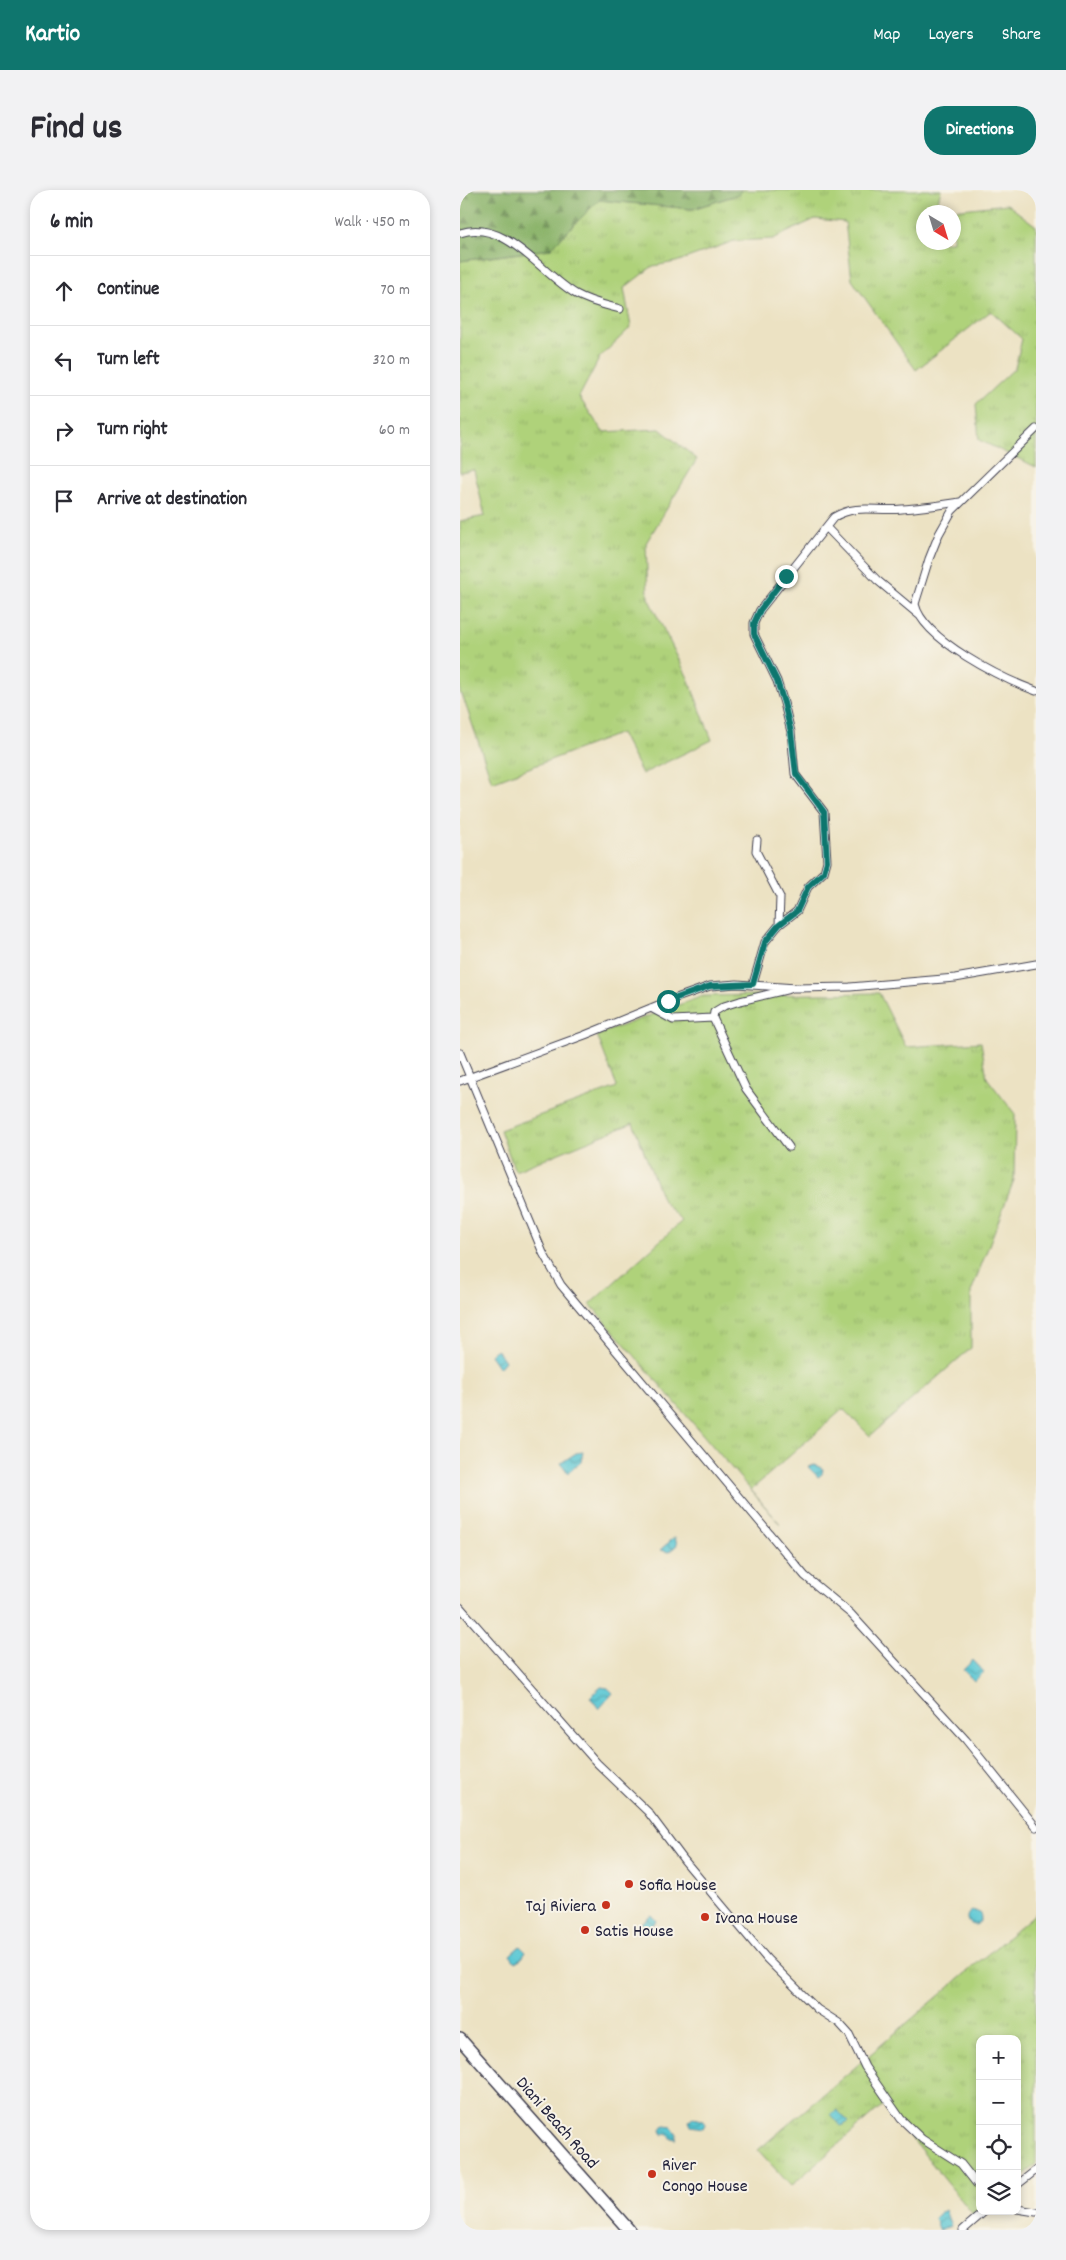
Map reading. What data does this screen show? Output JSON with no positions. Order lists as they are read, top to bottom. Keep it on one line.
{"streets":{"main road":["Diani Beach Road"]},"places":["Sofia House","Taj Riviera","Ivana House","Satis House","River Congo House"],"north":"bottom right","page":{"header":"Kartio","nav":["Map","Layers","Share"],"title":"Find us","buttons":"Directions","heading":["6 min","Walk · 450 m"],"list":[["Continue","70 m"],["Turn left","320 m"],["Turn right","60 m"],"Arrive at destination"],"map_buttons":["+","−"]}}
